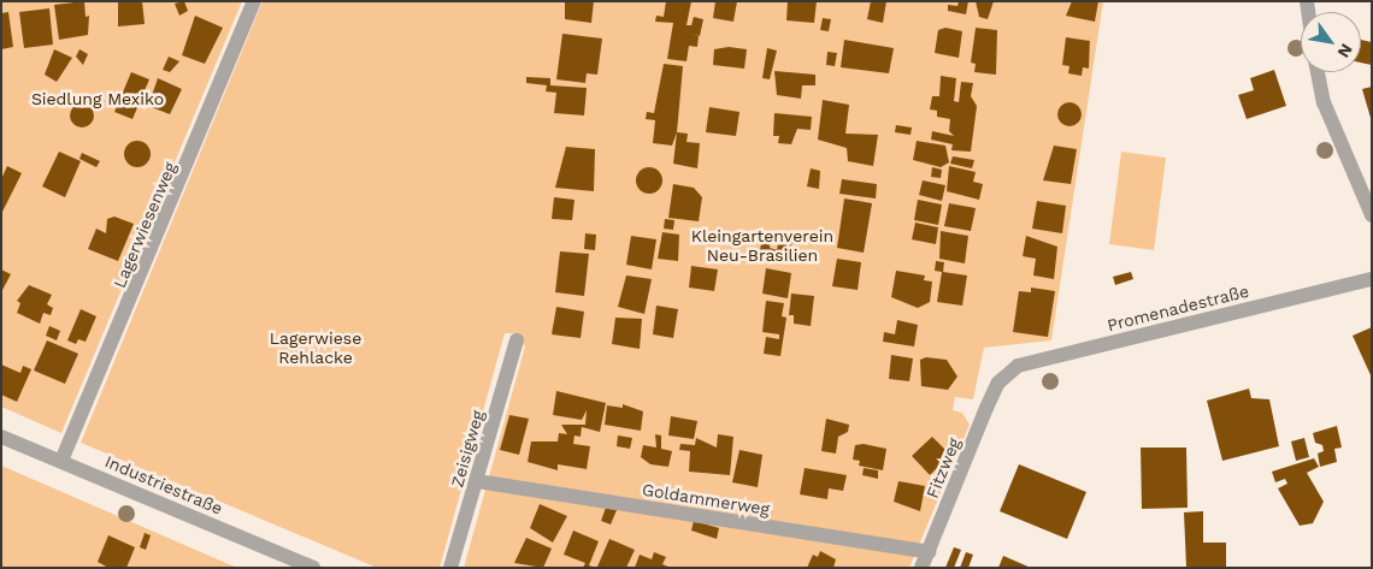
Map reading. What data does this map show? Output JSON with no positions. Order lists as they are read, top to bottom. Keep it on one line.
{"streets":{"street":["Lagerwiesenweg","Promenadestraße","Zeisigweg","Fitzweg","Industriestraße","Goldammerweg"]},"crossings":[["Lagerwiesenweg","Industriestraße"],["Promenadestraße","Fitzweg"],["Zeisigweg","Goldammerweg"],["Fitzweg","Goldammerweg"]],"parks":["Siedlung Mexiko","Kleingartenverein Neu-Brasilien","Lagerwiese Rehlacke"],"north":"bottom right"}
